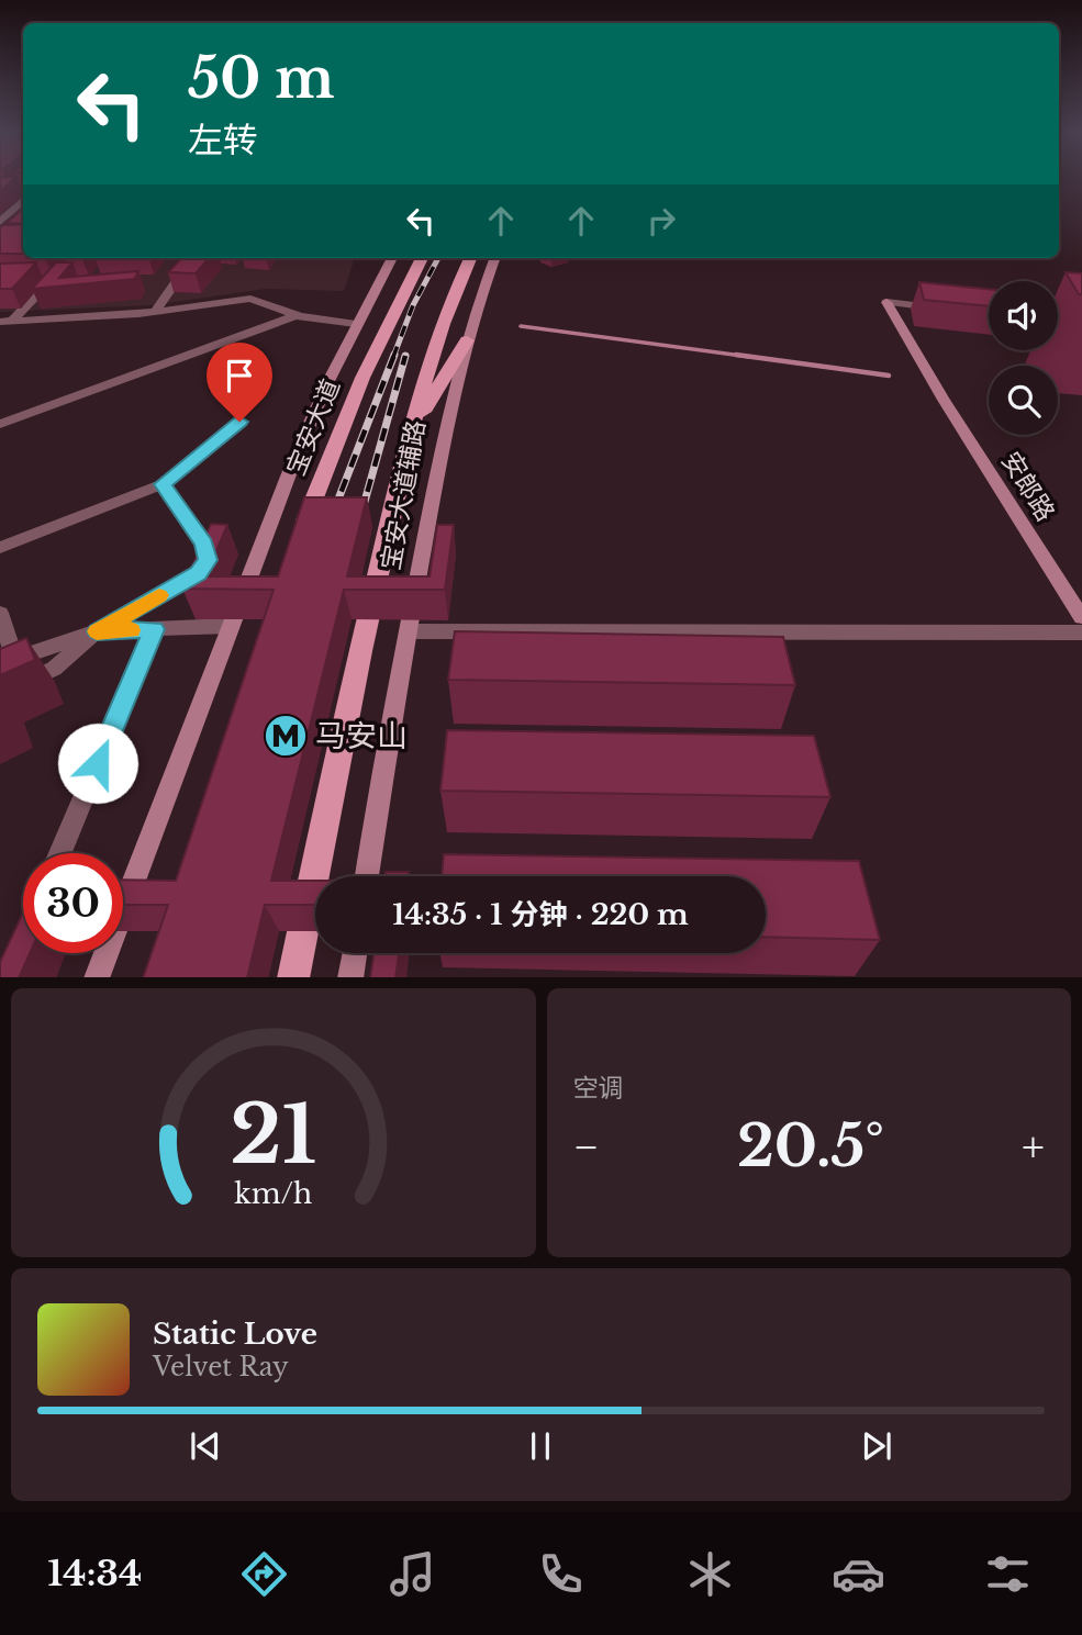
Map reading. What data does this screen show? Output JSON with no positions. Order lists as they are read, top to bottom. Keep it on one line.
{"streets":{"main road":["宝安大道","安郎路","宝安大道辅路"]},"places":{"metro station":["马安山"]},"page":{"turn":["50 m","左转"],"limit":"30","trip":"14:35 · 1 分钟 · 220 m","tile":"空调","heat":["−","20.5°","+"],"song":["Static Love","Velvet Ray"],"tabs":"14:34","gauge":["21","km/h"]}}
